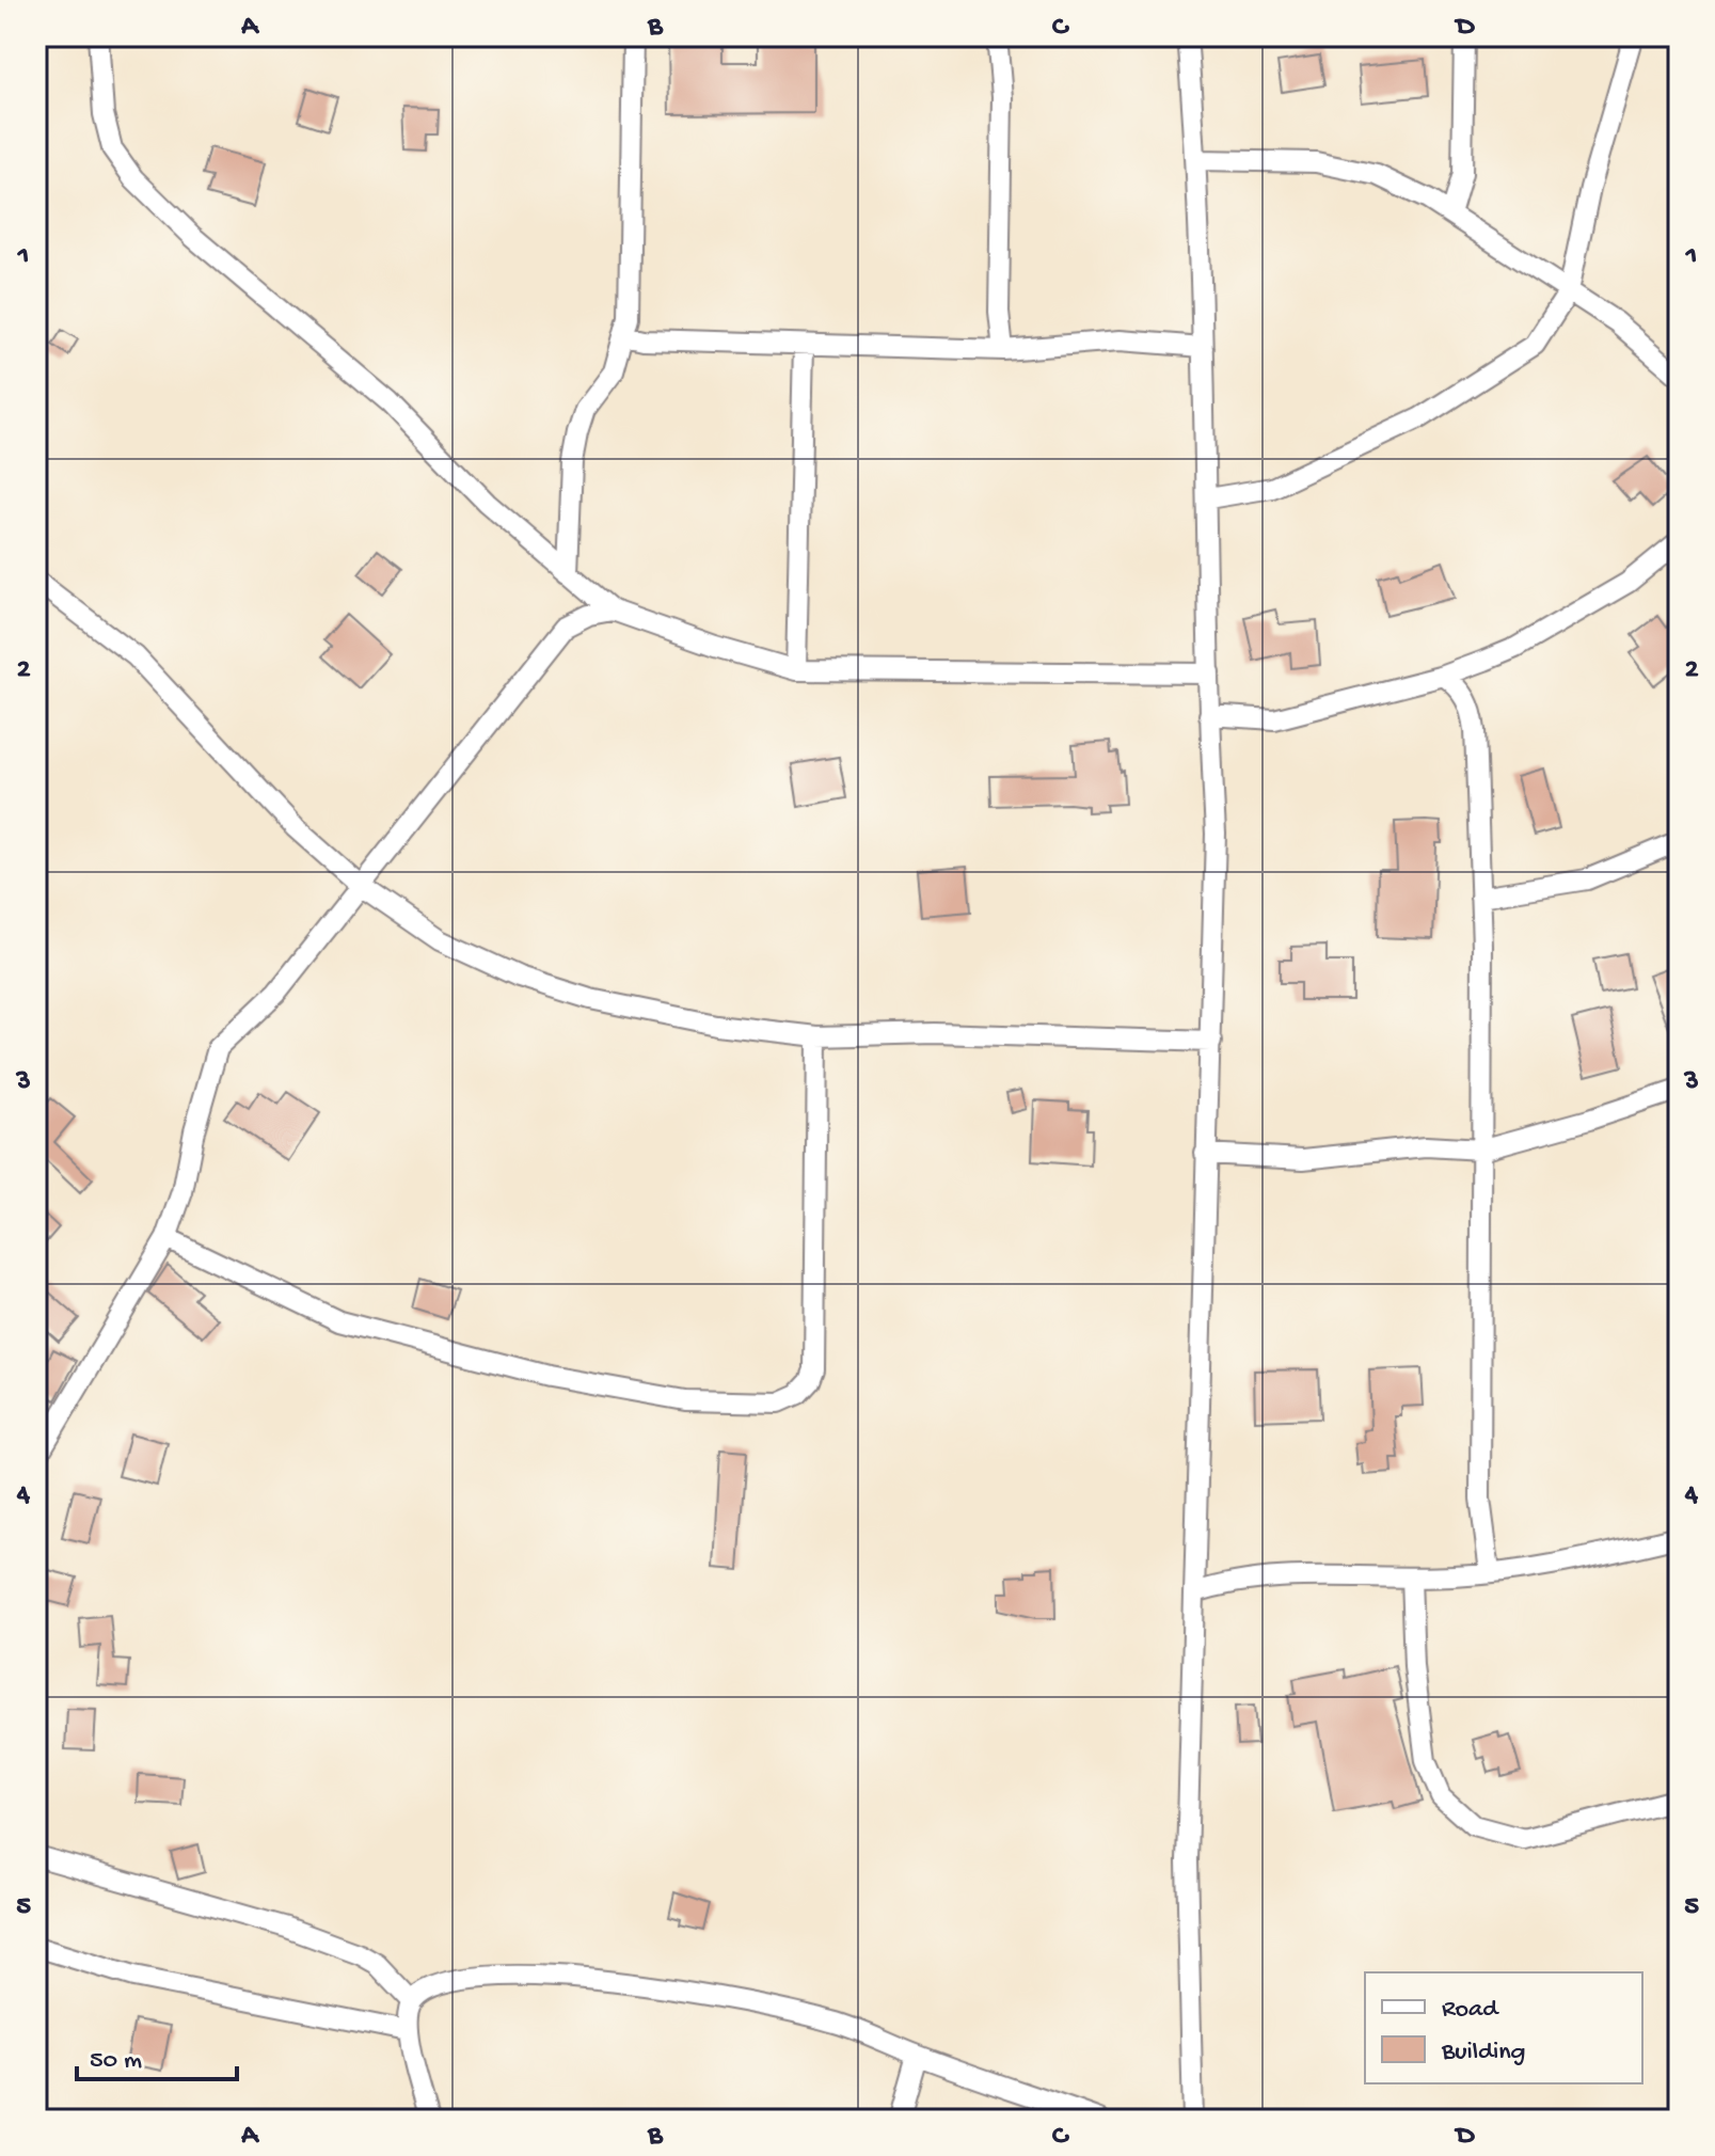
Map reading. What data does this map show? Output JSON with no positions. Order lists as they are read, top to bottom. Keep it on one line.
{"legend":["Road","Building"],"scale_bar":"50 m","grid":{"columns":["A","B","C","D"],"rows":["1","2","3","4","5"]}}
